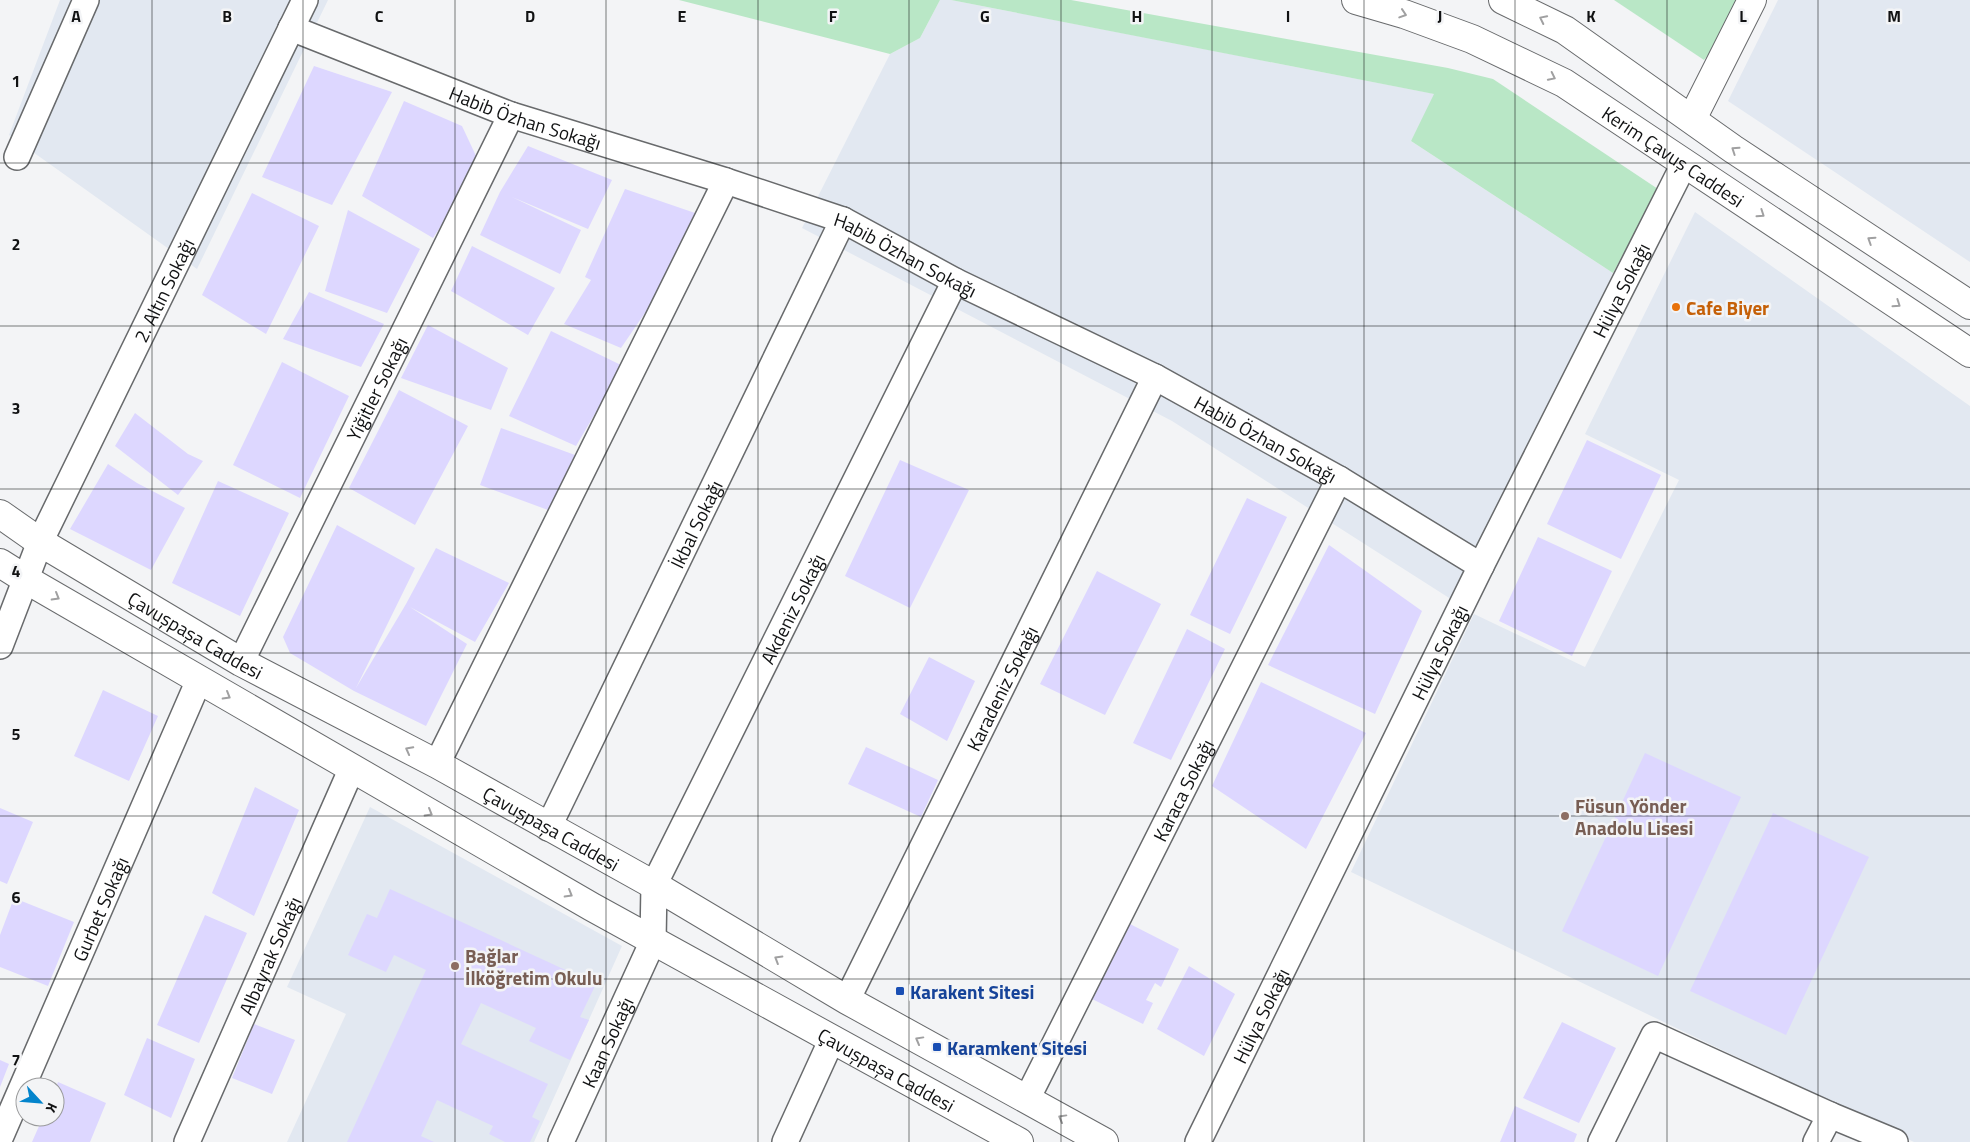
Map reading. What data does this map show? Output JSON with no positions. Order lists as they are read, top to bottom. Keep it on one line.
{"streets":{"street":["Habib Özhan Sokağı","Kerim Çavuş Caddesi","2. Altın Sokağı","Hülya Sokağı","Yiğitler Sokağı","İkbal Sokağı","Akdeniz Sokağı","Çavuşpaşa Caddesi","Karadeniz Sokağı","Karaca Sokağı","Gurbet Sokağı","Albayrak Sokağı","Kaan Sokağı"]},"crossings":[["Habib Özhan Sokağı","2. Altın Sokağı"],["Habib Özhan Sokağı","Hülya Sokağı"],["Habib Özhan Sokağı","Yiğitler Sokağı"],["Habib Özhan Sokağı","İkbal Sokağı"],["Habib Özhan Sokağı","Akdeniz Sokağı"],["Habib Özhan Sokağı","Karadeniz Sokağı"],["Habib Özhan Sokağı","Karaca Sokağı"],["Kerim Çavuş Caddesi","Hülya Sokağı"],["2. Altın Sokağı","Çavuşpaşa Caddesi"],["Yiğitler Sokağı","Çavuşpaşa Caddesi"],["İkbal Sokağı","Çavuşpaşa Caddesi"],["Akdeniz Sokağı","Çavuşpaşa Caddesi"],["Akdeniz Sokağı","Kaan Sokağı"],["Çavuşpaşa Caddesi","Karadeniz Sokağı"],["Çavuşpaşa Caddesi","Karaca Sokağı"],["Çavuşpaşa Caddesi","Gurbet Sokağı"],["Çavuşpaşa Caddesi","Albayrak Sokağı"],["Çavuşpaşa Caddesi","Kaan Sokağı"]],"places":{"other":["Cafe Biyer","Füsun Yönder Anadolu Lisesi","Bağlar İlköğretim Okulu"],"transit":["Karakent Sitesi","Karamkent Sitesi"]},"north":"bottom right","grid":{"columns":["A","B","C","D","E","F","G","H","I","J","K","L","M"],"rows":["1","2","3","4","5","6","7"]}}
